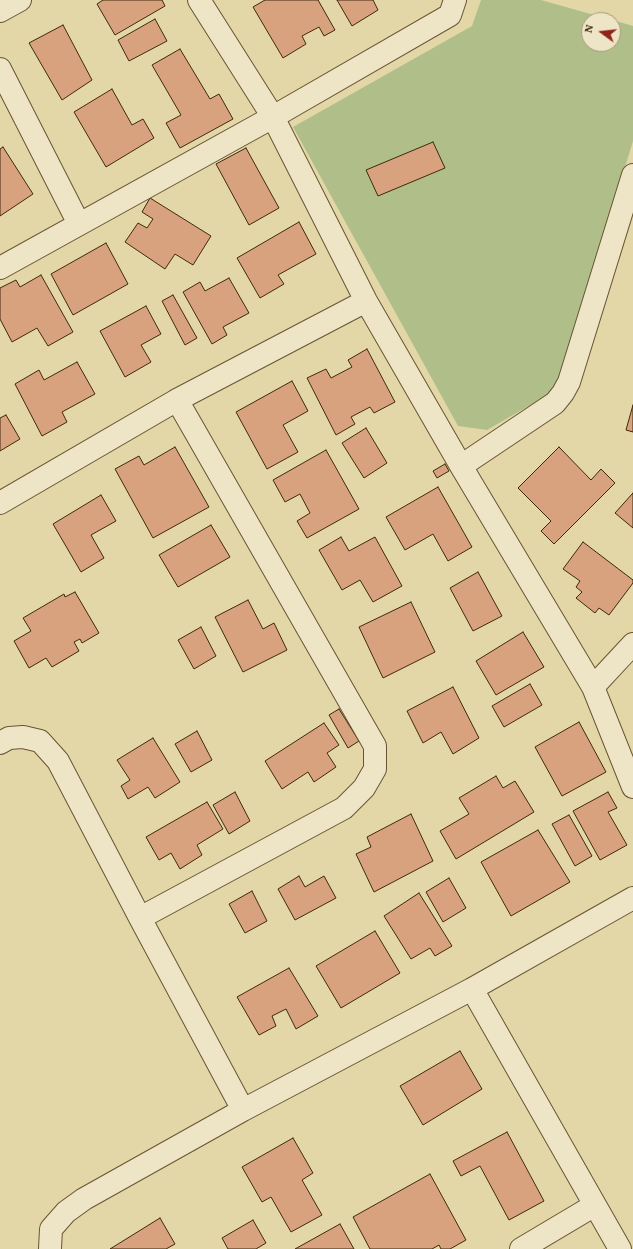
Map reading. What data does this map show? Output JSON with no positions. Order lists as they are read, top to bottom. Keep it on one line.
{"north":"left"}
